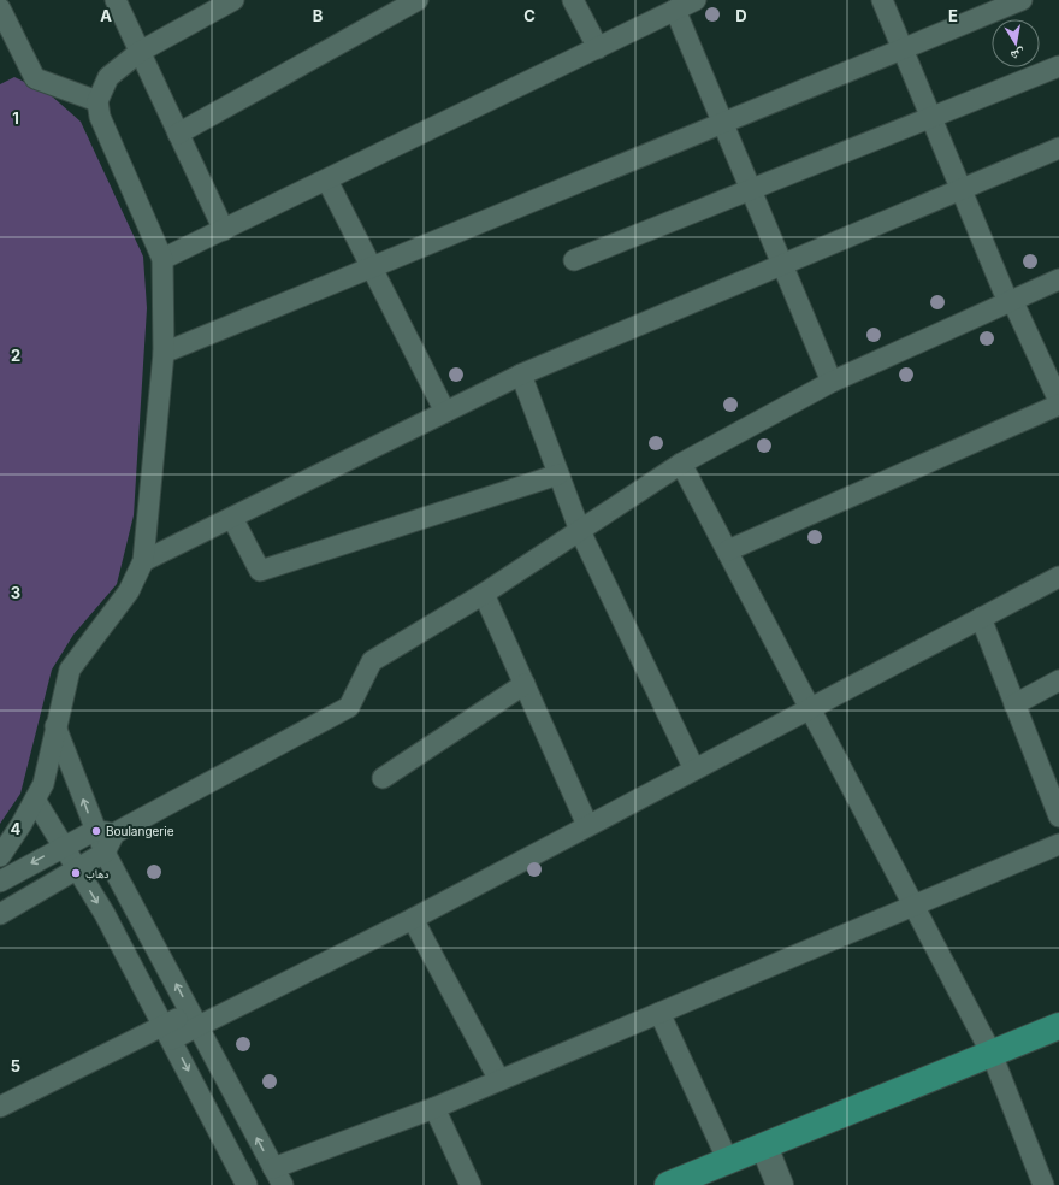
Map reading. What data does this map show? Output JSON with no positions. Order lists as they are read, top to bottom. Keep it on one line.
{"places":["Boulangerie","دهاب"],"north":"bottom","grid":{"columns":["A","B","C","D","E"],"rows":["1","2","3","4","5"]}}
